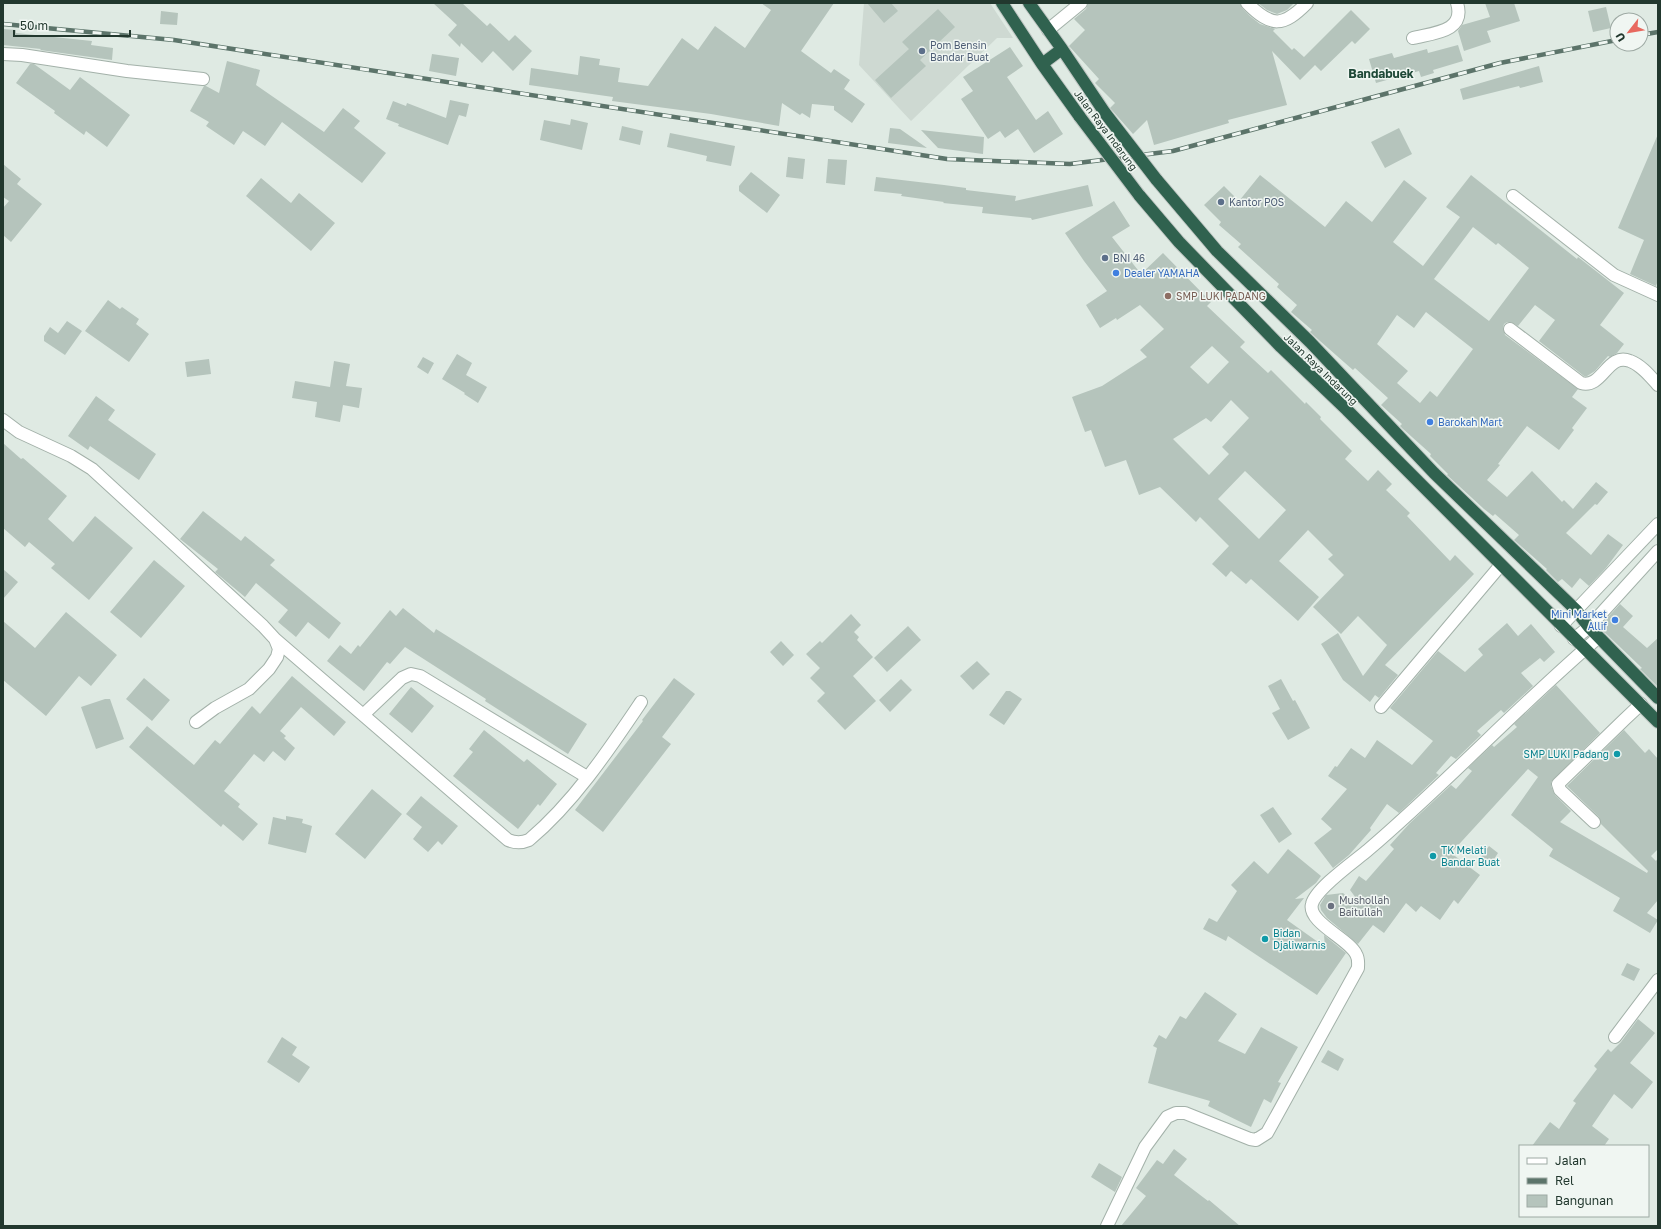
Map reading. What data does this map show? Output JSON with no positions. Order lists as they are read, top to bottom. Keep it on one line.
{"streets":{"highway":["Jalan Raya Indarung"]},"districts":["Bandabuek"],"places":["Pom Bensin Bandar Buat","Kantor POS","BNI 46","Dealer YAMAHA","SMP LUKI PADANG","Barokah Mart","Mini Market Allif","SMP LUKI Padang","TK Melati Bandar Buat","Mushollah Baitullah","Bidan Djaliwarnis"],"legend":["Jalan","Rel","Bangunan"],"scale_bar":"50 m","north":"bottom left"}
